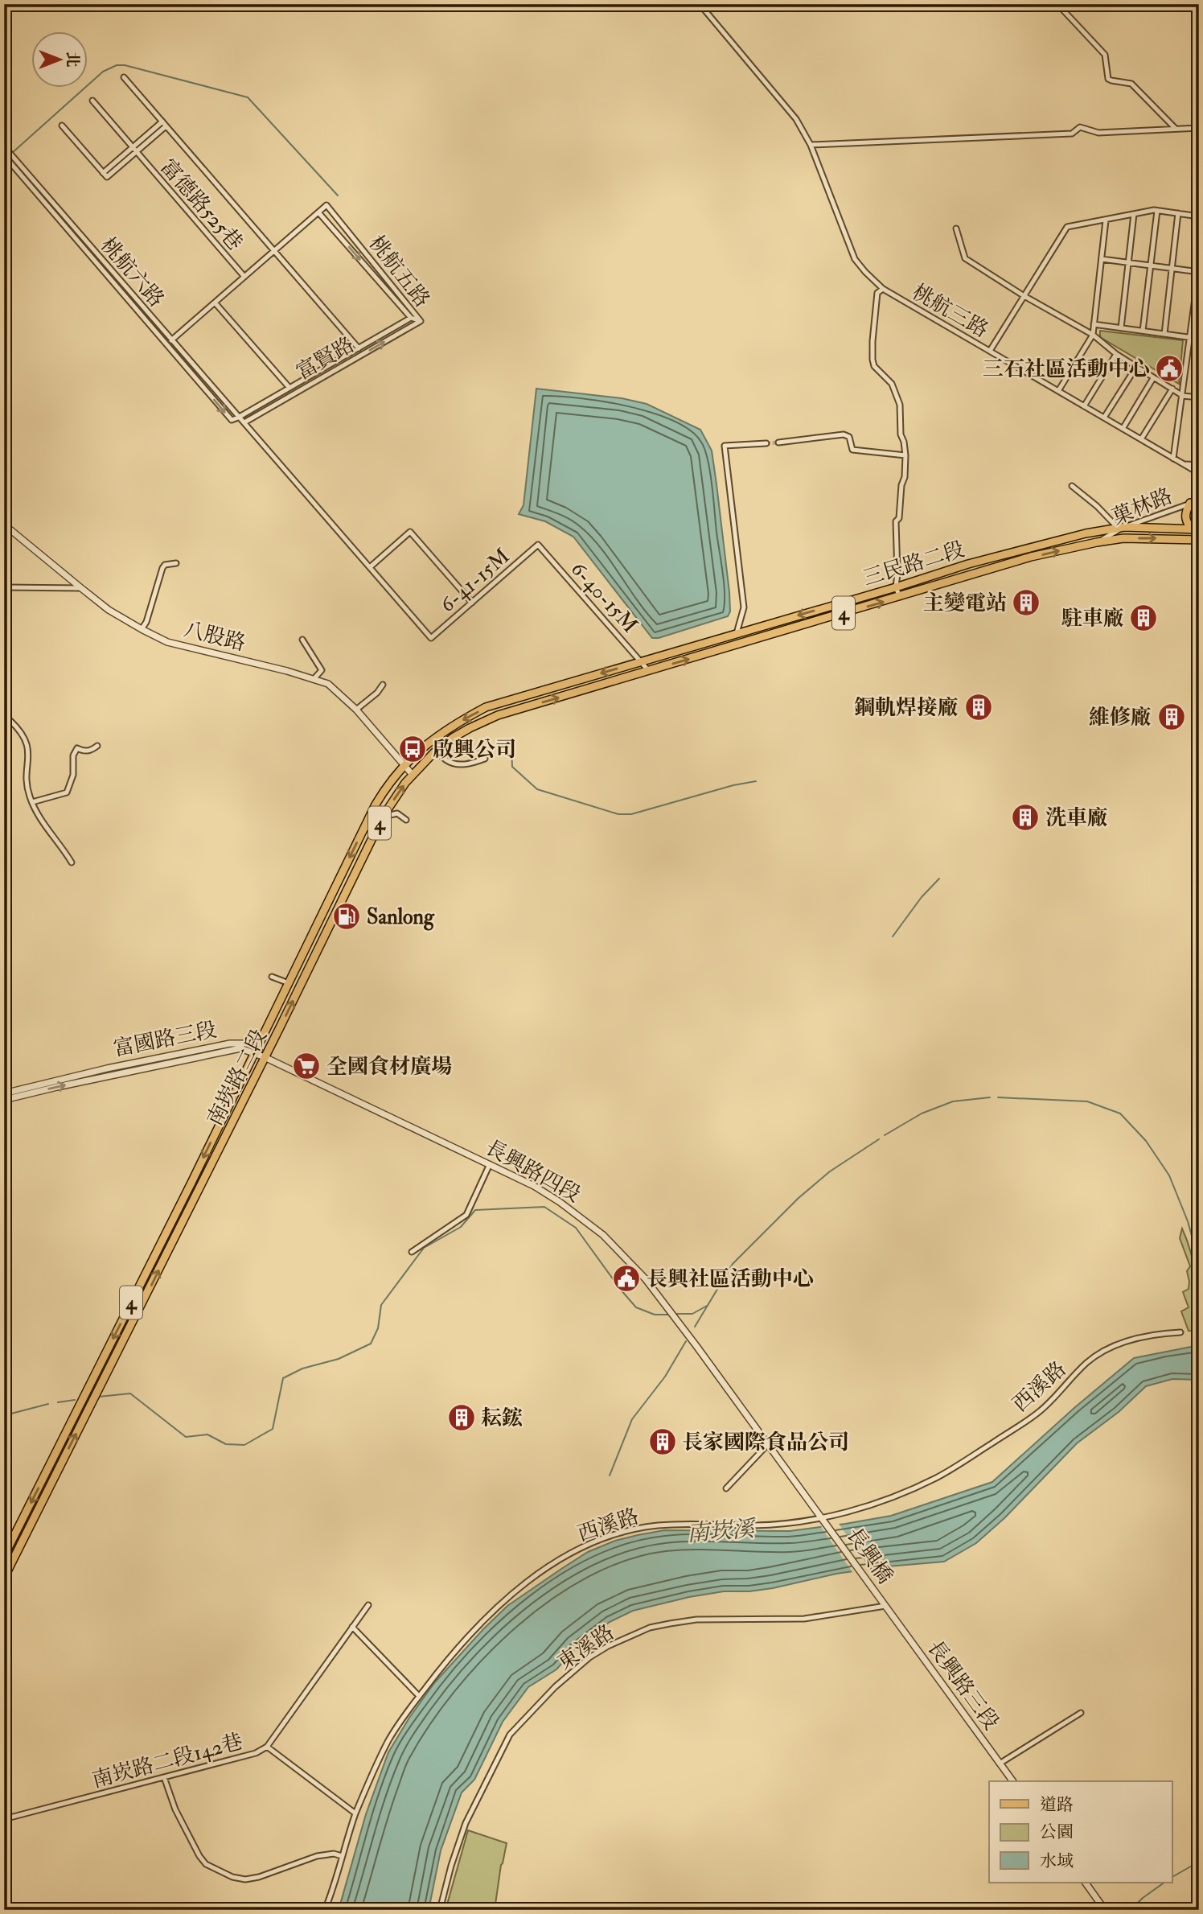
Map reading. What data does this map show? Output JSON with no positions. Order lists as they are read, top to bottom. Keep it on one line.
{"streets":{"main road":["三民路二段","4","南崁路二段"],"street":["富德路525巷","桃航五路","桃航六路","桃航三路","富賢路","菓林路","6-41-15M","6-40-15M","八股路","富國路三段","長興路四段","西溪路","長興橋","東溪路","長興路三段","南崁路二段142巷"]},"crossings":[["桃航五路","富賢路"],["桃航六路","富賢路"],["桃航六路","6-41-15M"],["菓林路","三民路二段"],["三民路二段","6-40-15M"],["三民路二段","南崁路二段"],["6-41-15M","6-40-15M"],["八股路","南崁路二段"],["富國路三段","南崁路二段"],["南崁路二段","長興路四段"],["長興路四段","西溪路"],["長興路四段","長興橋"],["長興橋","東溪路"],["長興橋","長興路三段"],["東溪路","長興路三段"]],"water":["南崁溪"],"places":{"public building":["三石社區活動中心","長興社區活動中心"],"building":["主變電站","駐車廠","鋼軌焊接廠","維修廠","洗車廠","耘鋐","長家國際食品公司"],"bus stop":["啟興公司"],"fuel station":["Sanlong"],"supermarket":["全國食材廣場"]},"legend":["道路","公園","水域"],"north":"right"}
